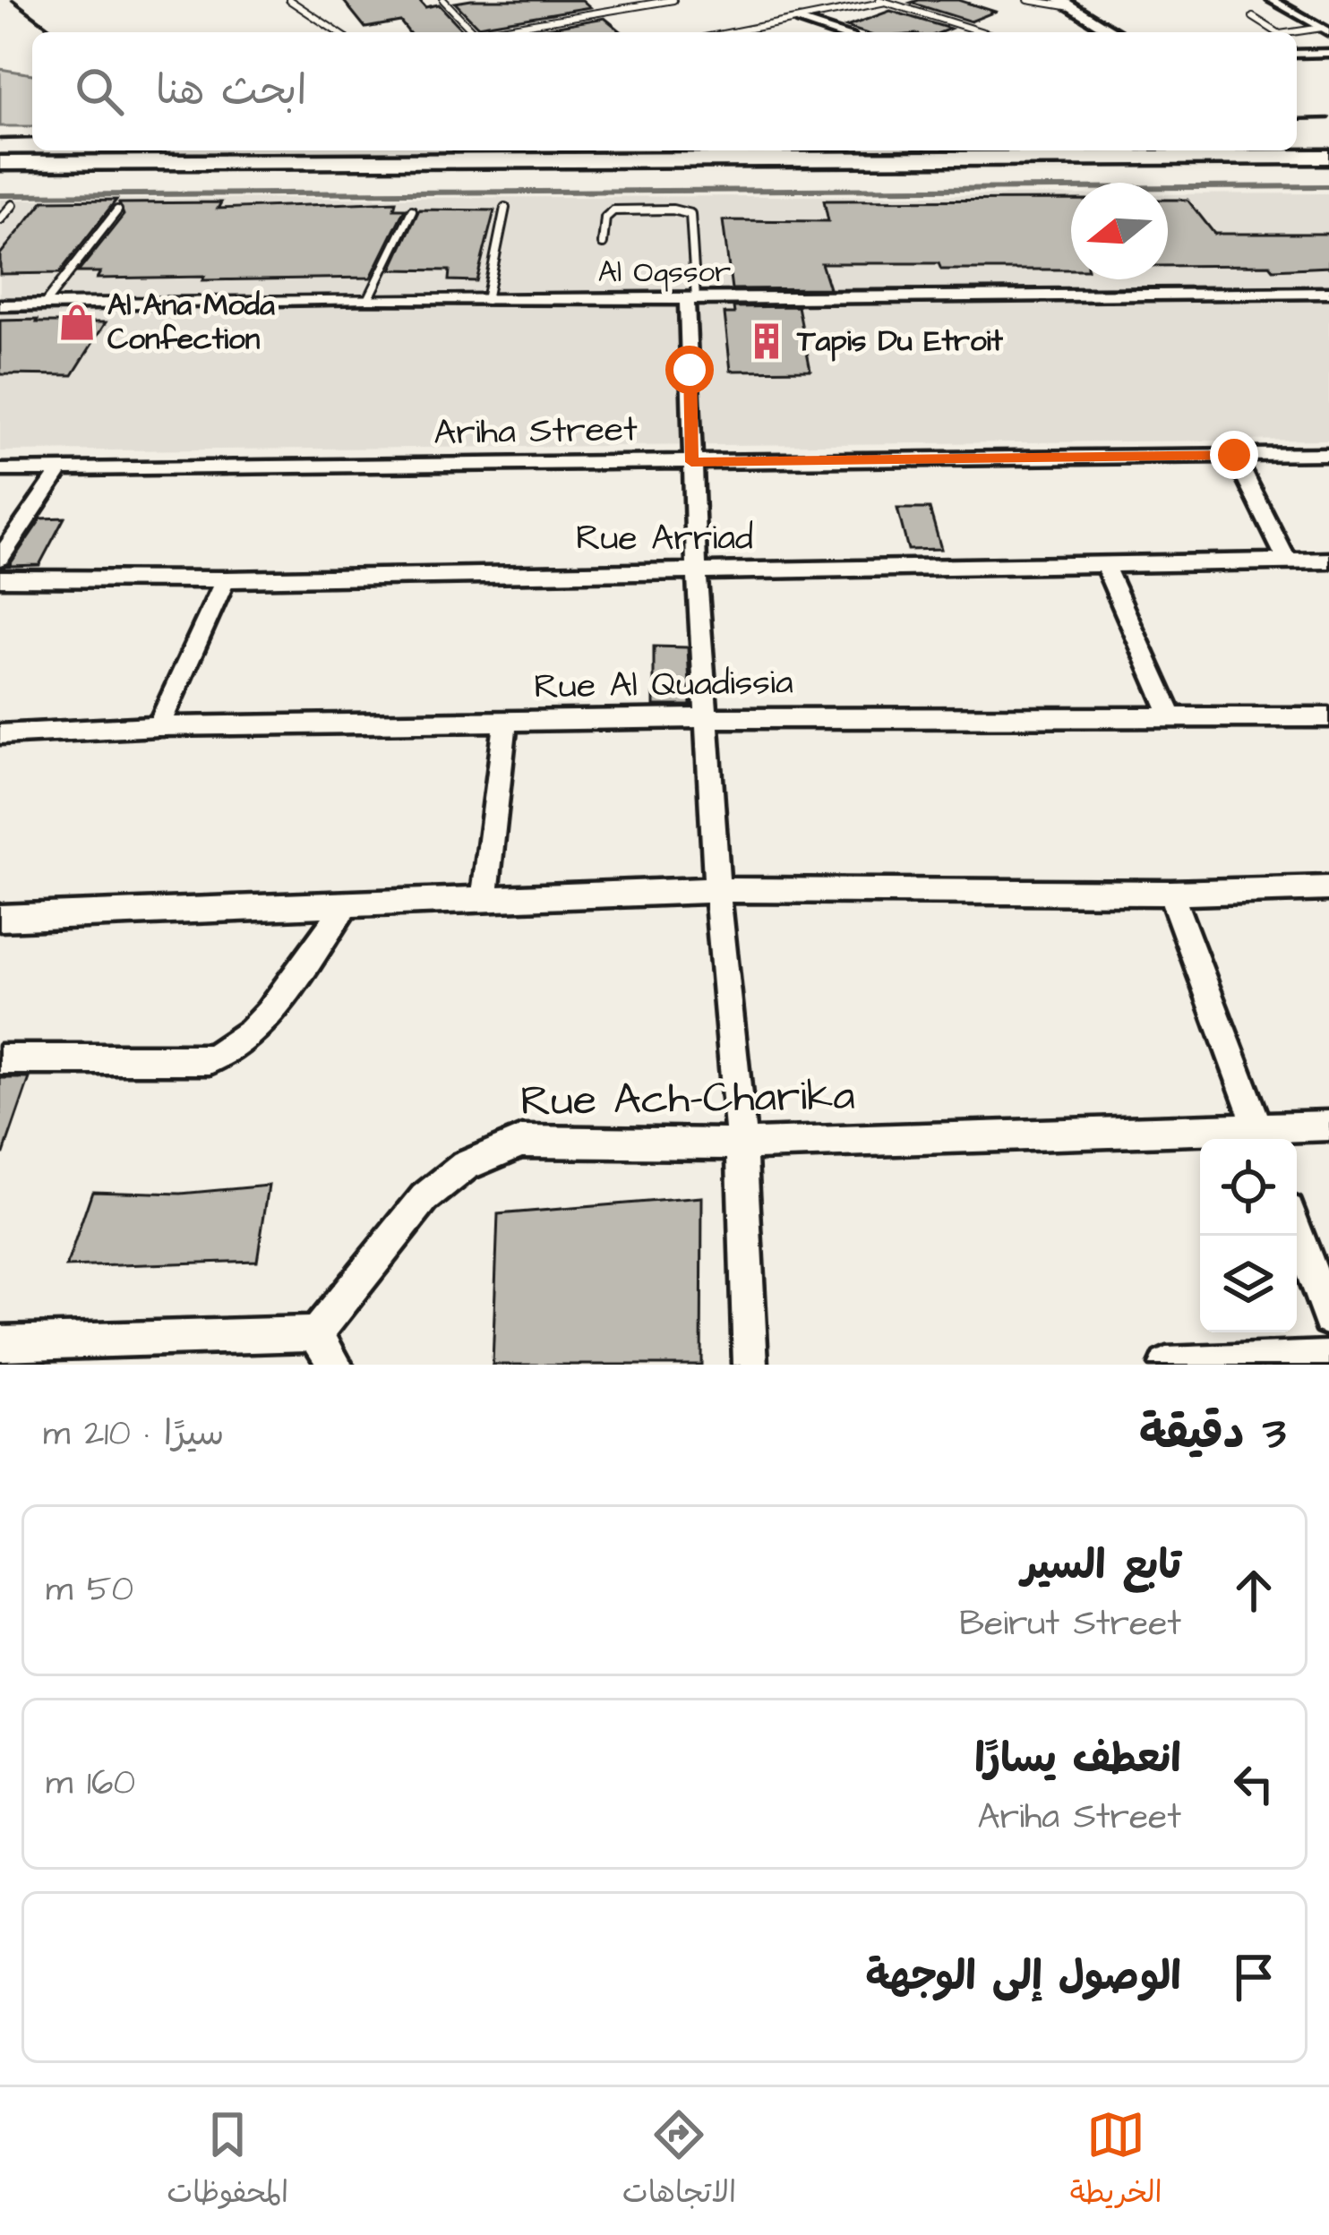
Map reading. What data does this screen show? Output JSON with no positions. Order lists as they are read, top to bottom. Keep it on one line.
{"streets":{"street":["Al Oqssor","Ariha Street","Rue Arriad","Rue Al Quadissia","Rue Ach–Charika"]},"places":{"shop":["Al Ana Moda Confection"],"building":["Tapis Du Etroit"]},"north":"left","page":{"search":"ابحث هنا","heading":["3 دقيقة","سيرًا · 210 m"],"list":[["تابع السير","Beirut Street","50 m"],["انعطف يسارًا","Ariha Street","160 m"],"الوصول إلى الوجهة"],"nav":["الخريطة","الاتجاهات","المحفوظات"]}}
